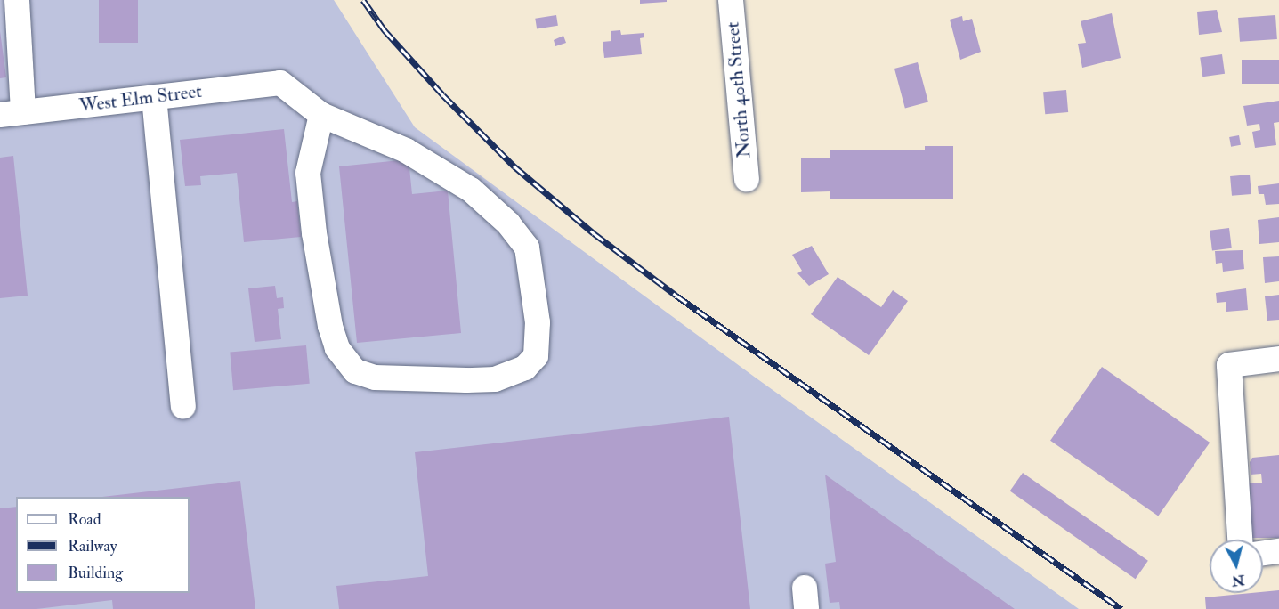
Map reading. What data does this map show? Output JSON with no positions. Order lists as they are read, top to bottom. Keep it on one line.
{"streets":{"street":["North 40th Street","West Elm Street"]},"legend":["Road","Railway","Building"],"north":"bottom"}
